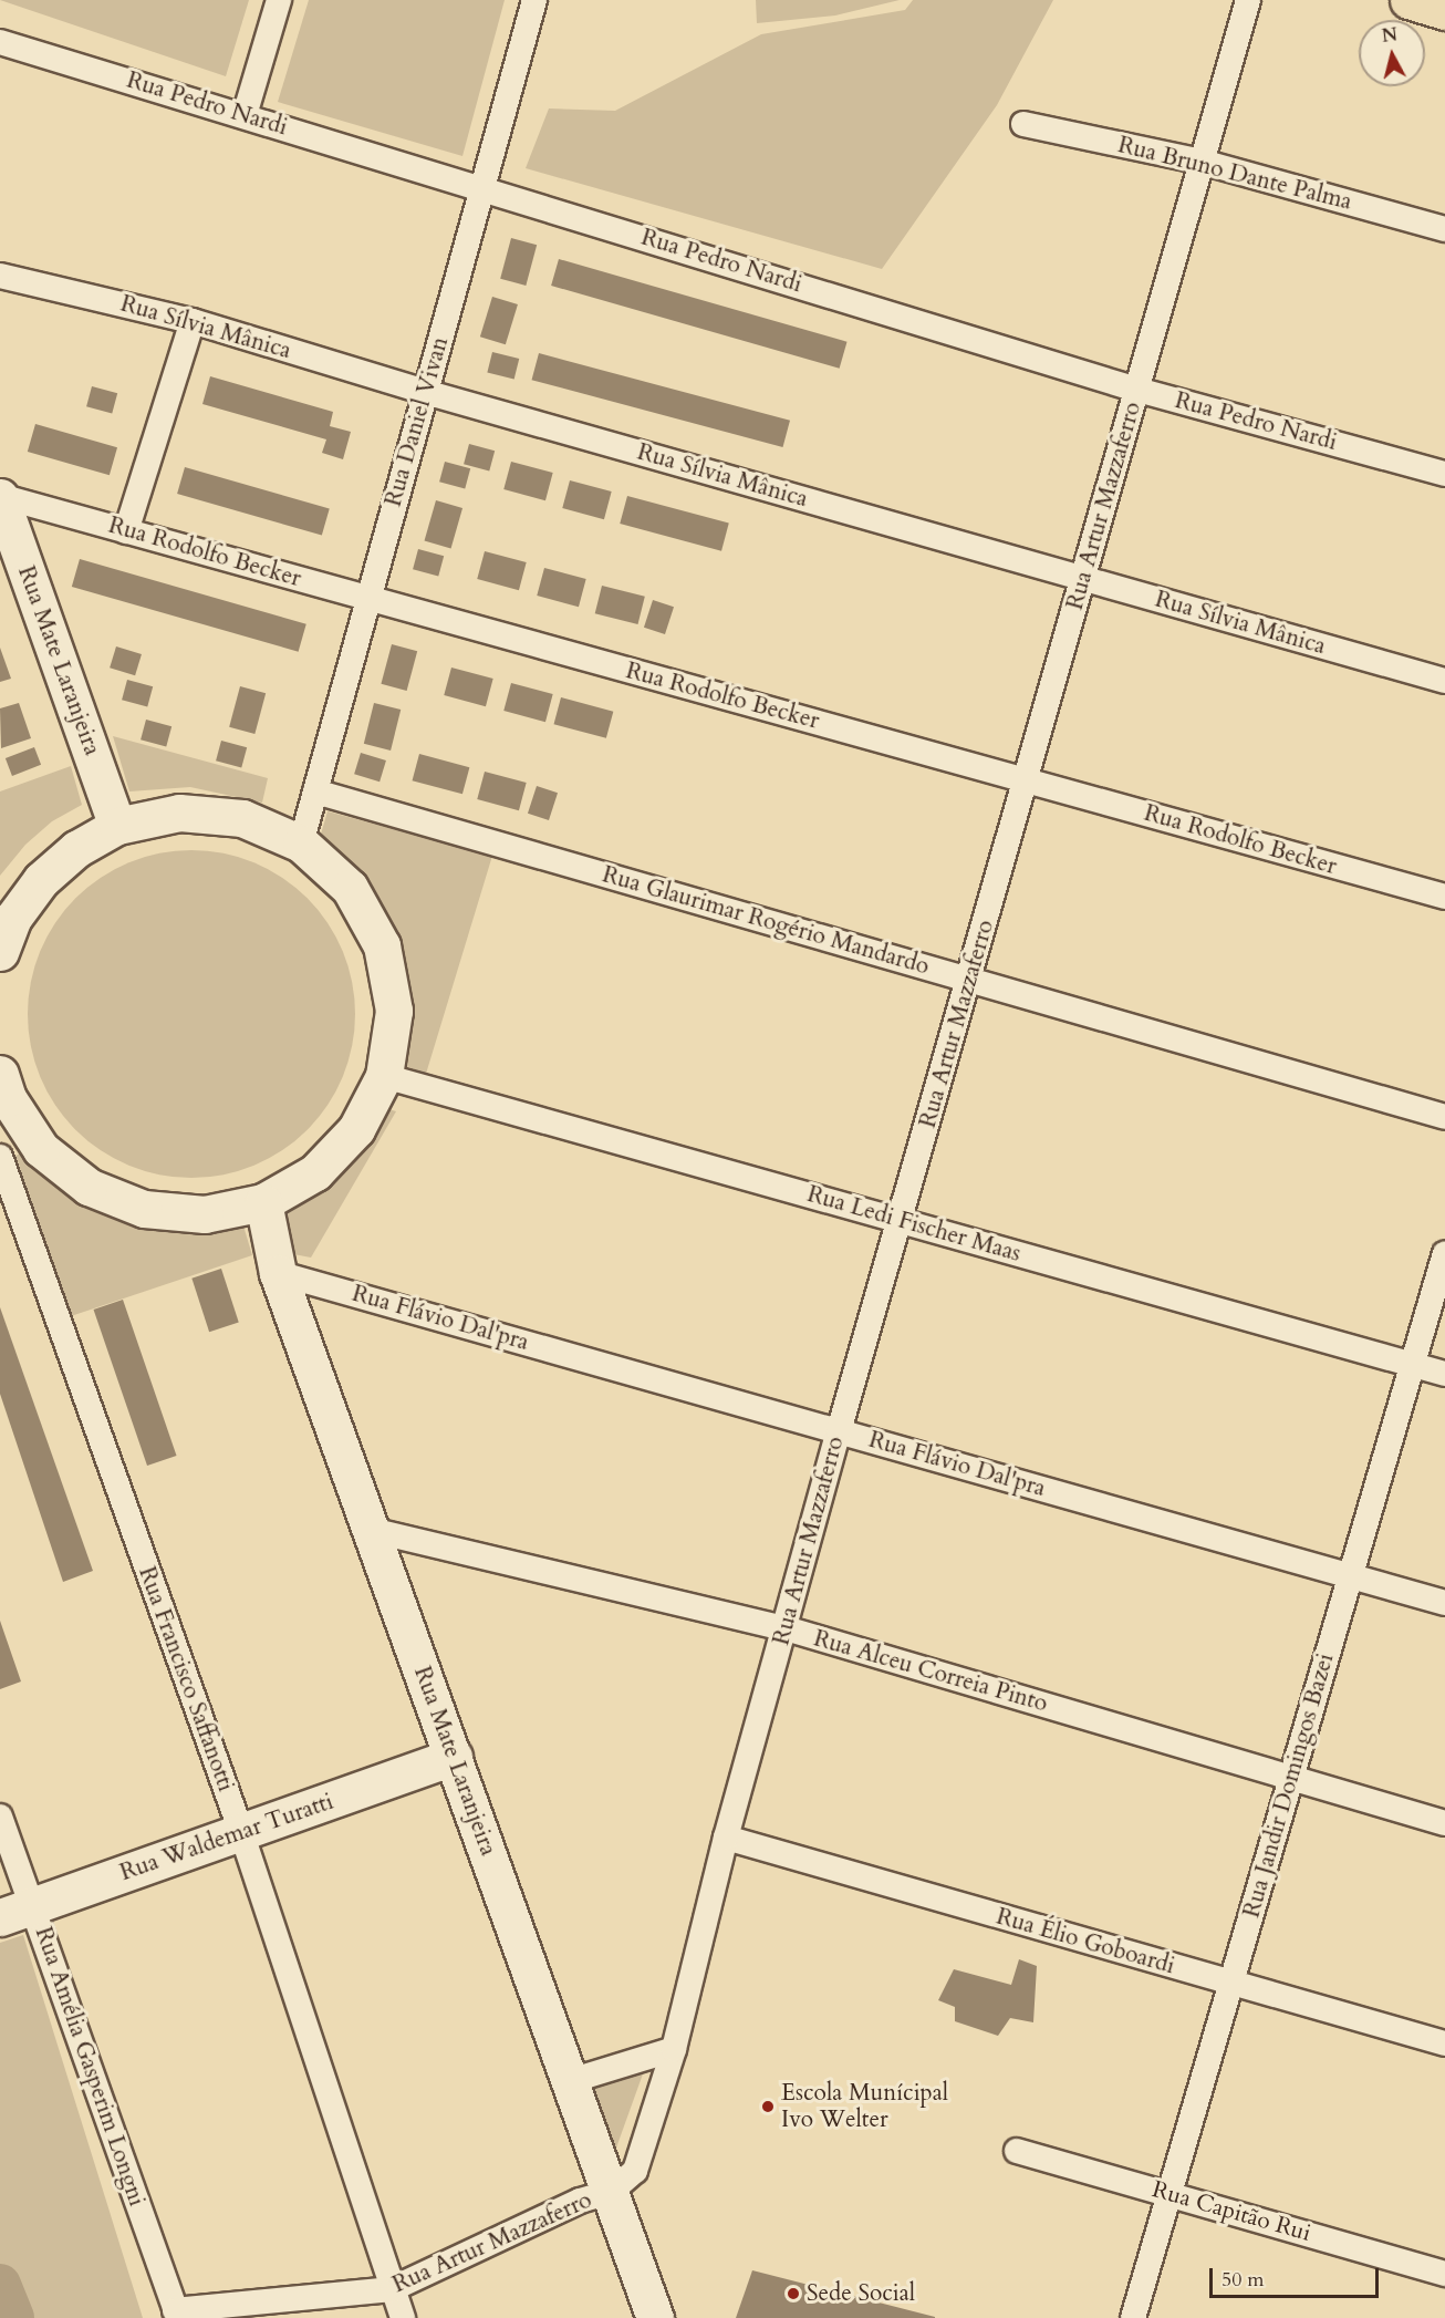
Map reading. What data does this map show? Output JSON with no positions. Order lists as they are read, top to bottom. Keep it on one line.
{"streets":{"street":["Rua Pedro Nardi","Rua Bruno Dante Palma","Rua Sílvia Mânica","Rua Daniel Vivan","Rua Artur Mazzaferro","Rua Rodolfo Becker","Rua Mate Laranjeira","Rua Glaurimar Rogério Mandardo","Rua Ledi Fischer Maas","Rua Flávio Dal'pra","Rua Alceu Correia Pinto","Rua Francisco Saffanotti","Rua Jandir Domingos Bazei","Rua Waldemar Turatti","Rua Élio Goboardi","Rua Amélia Gasperim Longni","Rua Capitão Rui"]},"crossings":[["Rua Pedro Nardi","Rua Daniel Vivan"],["Rua Pedro Nardi","Rua Artur Mazzaferro"],["Rua Bruno Dante Palma","Rua Artur Mazzaferro"],["Rua Sílvia Mânica","Rua Daniel Vivan"],["Rua Sílvia Mânica","Rua Artur Mazzaferro"],["Rua Daniel Vivan","Rua Rodolfo Becker"],["Rua Daniel Vivan","Rua Glaurimar Rogério Mandardo"],["Rua Artur Mazzaferro","Rua Rodolfo Becker"],["Rua Artur Mazzaferro","Rua Mate Laranjeira"],["Rua Artur Mazzaferro","Rua Glaurimar Rogério Mandardo"],["Rua Artur Mazzaferro","Rua Ledi Fischer Maas"],["Rua Artur Mazzaferro","Rua Flávio Dal'pra"],["Rua Artur Mazzaferro","Rua Alceu Correia Pinto"],["Rua Artur Mazzaferro","Rua Francisco Saffanotti"],["Rua Artur Mazzaferro","Rua Élio Goboardi"],["Rua Artur Mazzaferro","Rua Amélia Gasperim Longni"],["Rua Rodolfo Becker","Rua Mate Laranjeira"],["Rua Mate Laranjeira","Rua Flávio Dal'pra"],["Rua Mate Laranjeira","Rua Alceu Correia Pinto"],["Rua Mate Laranjeira","Rua Waldemar Turatti"],["Rua Ledi Fischer Maas","Rua Jandir Domingos Bazei"],["Rua Flávio Dal'pra","Rua Jandir Domingos Bazei"],["Rua Alceu Correia Pinto","Rua Jandir Domingos Bazei"],["Rua Francisco Saffanotti","Rua Waldemar Turatti"],["Rua Jandir Domingos Bazei","Rua Élio Goboardi"],["Rua Jandir Domingos Bazei","Rua Capitão Rui"],["Rua Waldemar Turatti","Rua Amélia Gasperim Longni"]],"places":["Escola Munícipal Ivo Welter","Sede Social"],"scale_bar":"50 m","north":"top"}
